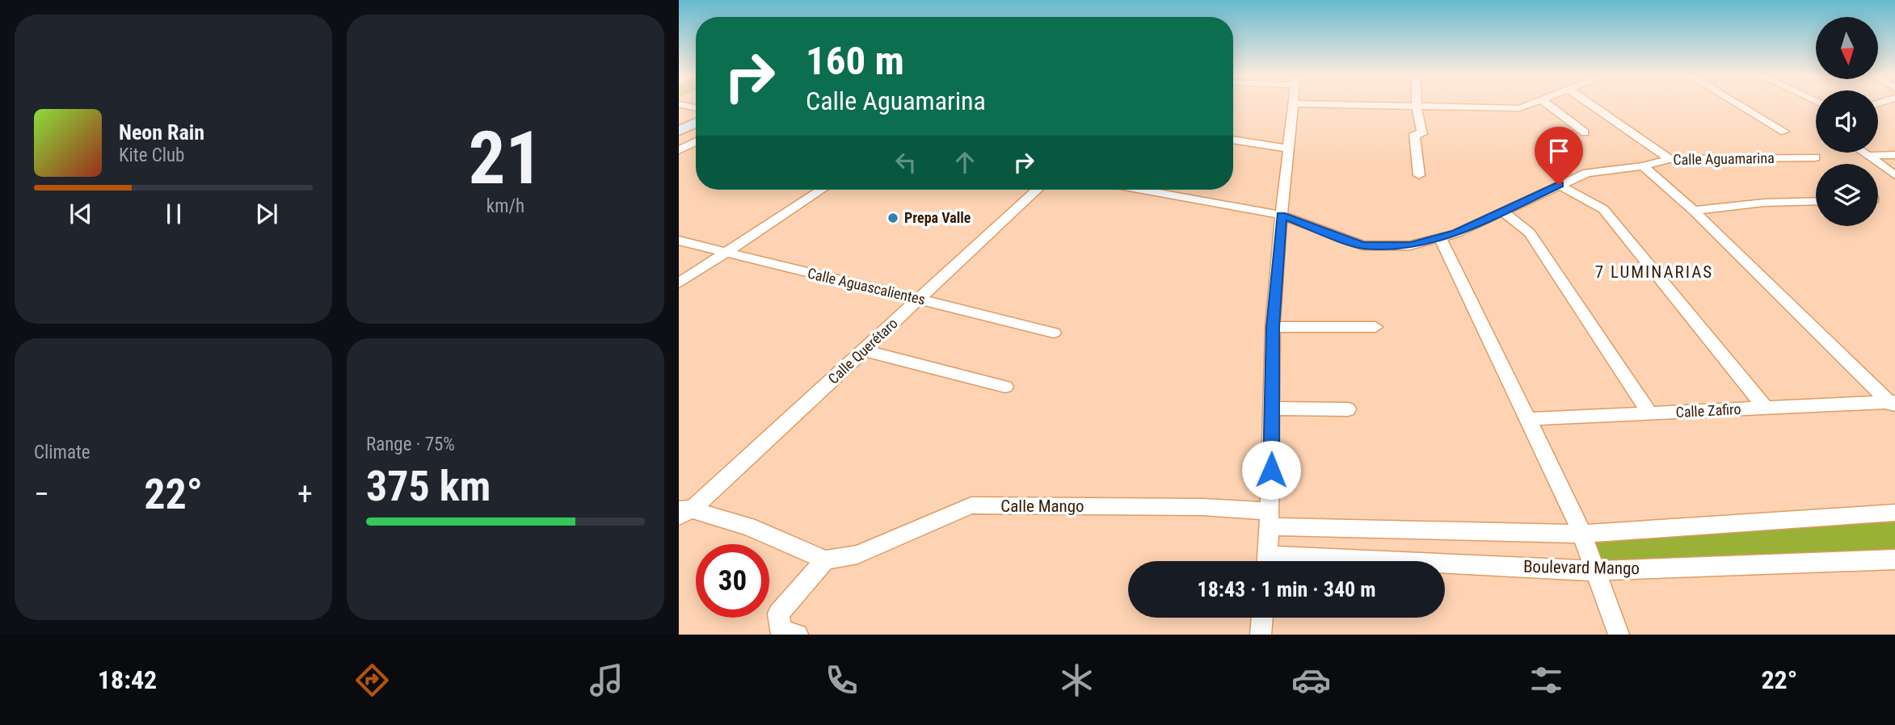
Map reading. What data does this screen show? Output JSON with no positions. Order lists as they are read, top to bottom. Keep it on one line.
{"streets":{"street":["Calle Aguamarina","Calle Aguascalientes","Calle Querétaro","Calle Zafiro","Calle Mango","Boulevard Mango"]},"crossings":[["Calle Aguascalientes","Calle Querétaro"]],"districts":["7 LUMINARIAS"],"places":["Prepa Valle"],"north":"bottom","page":{"tile":[["21","km/h"],"Climate",["Range · 75%","375 km"]],"turn":["160 m","Calle Aguamarina"],"song":["Neon Rain","Kite Club"],"heat":["−","22°","+"],"limit":"30","trip":"18:43 · 1 min · 340 m","tabs":["18:42","22°"]}}
